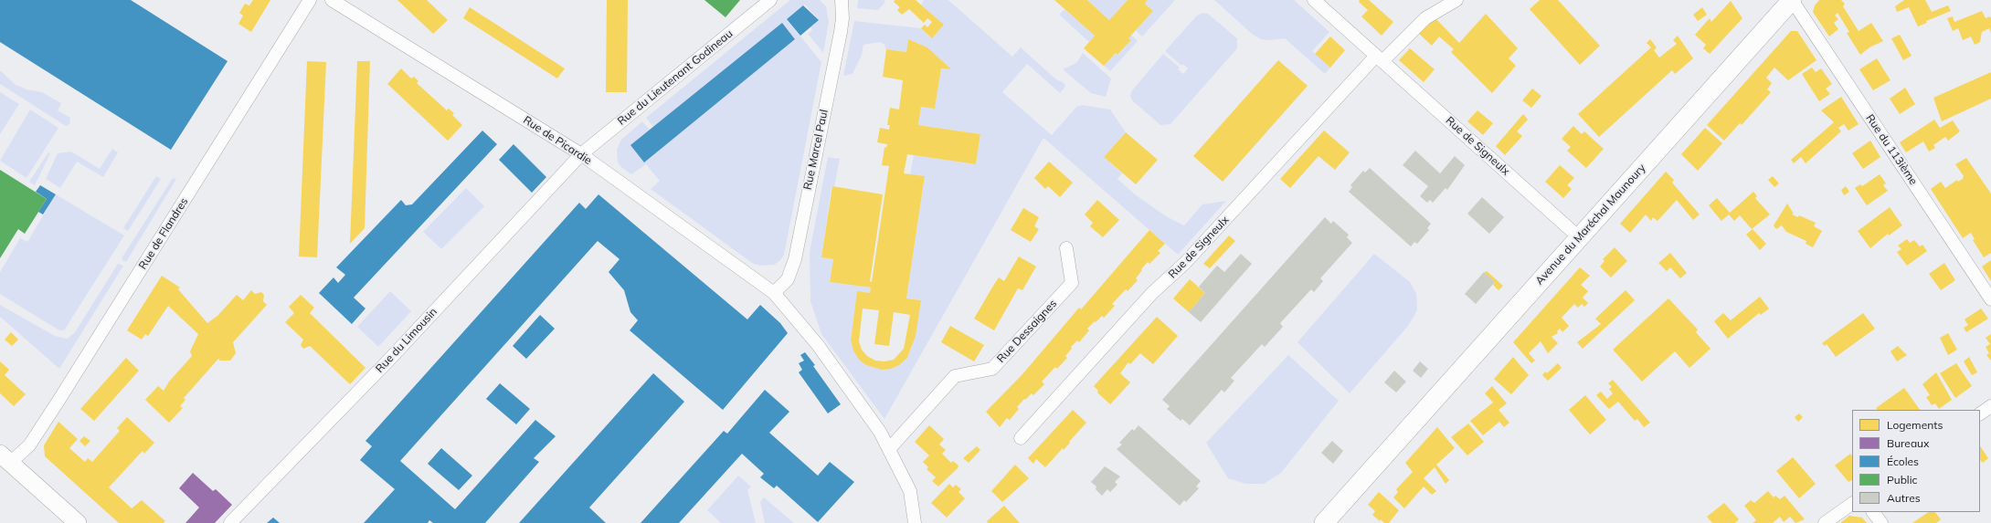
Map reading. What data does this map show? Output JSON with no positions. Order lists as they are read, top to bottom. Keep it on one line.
{"streets":{"main road":["Avenue du Maréchal Maunoury"],"street":["Rue du Lieutenant Godineau","Rue de Picardie","Rue de Signeulx","Rue Marcel Paul","Rue du 113ième","Rue de Flandres","Rue Dessaignes","Rue du Limousin"]},"crossings":[["Rue du Lieutenant Godineau","Rue de Picardie"],["Rue du Lieutenant Godineau","Rue du Limousin"],["Rue de Picardie","Rue Marcel Paul"],["Rue de Picardie","Rue du Limousin"],["Rue de Signeulx","Avenue du Maréchal Maunoury"],["Rue du 113ième","Avenue du Maréchal Maunoury"]],"legend":["Logements","Bureaux","Écoles","Public","Autres"]}
